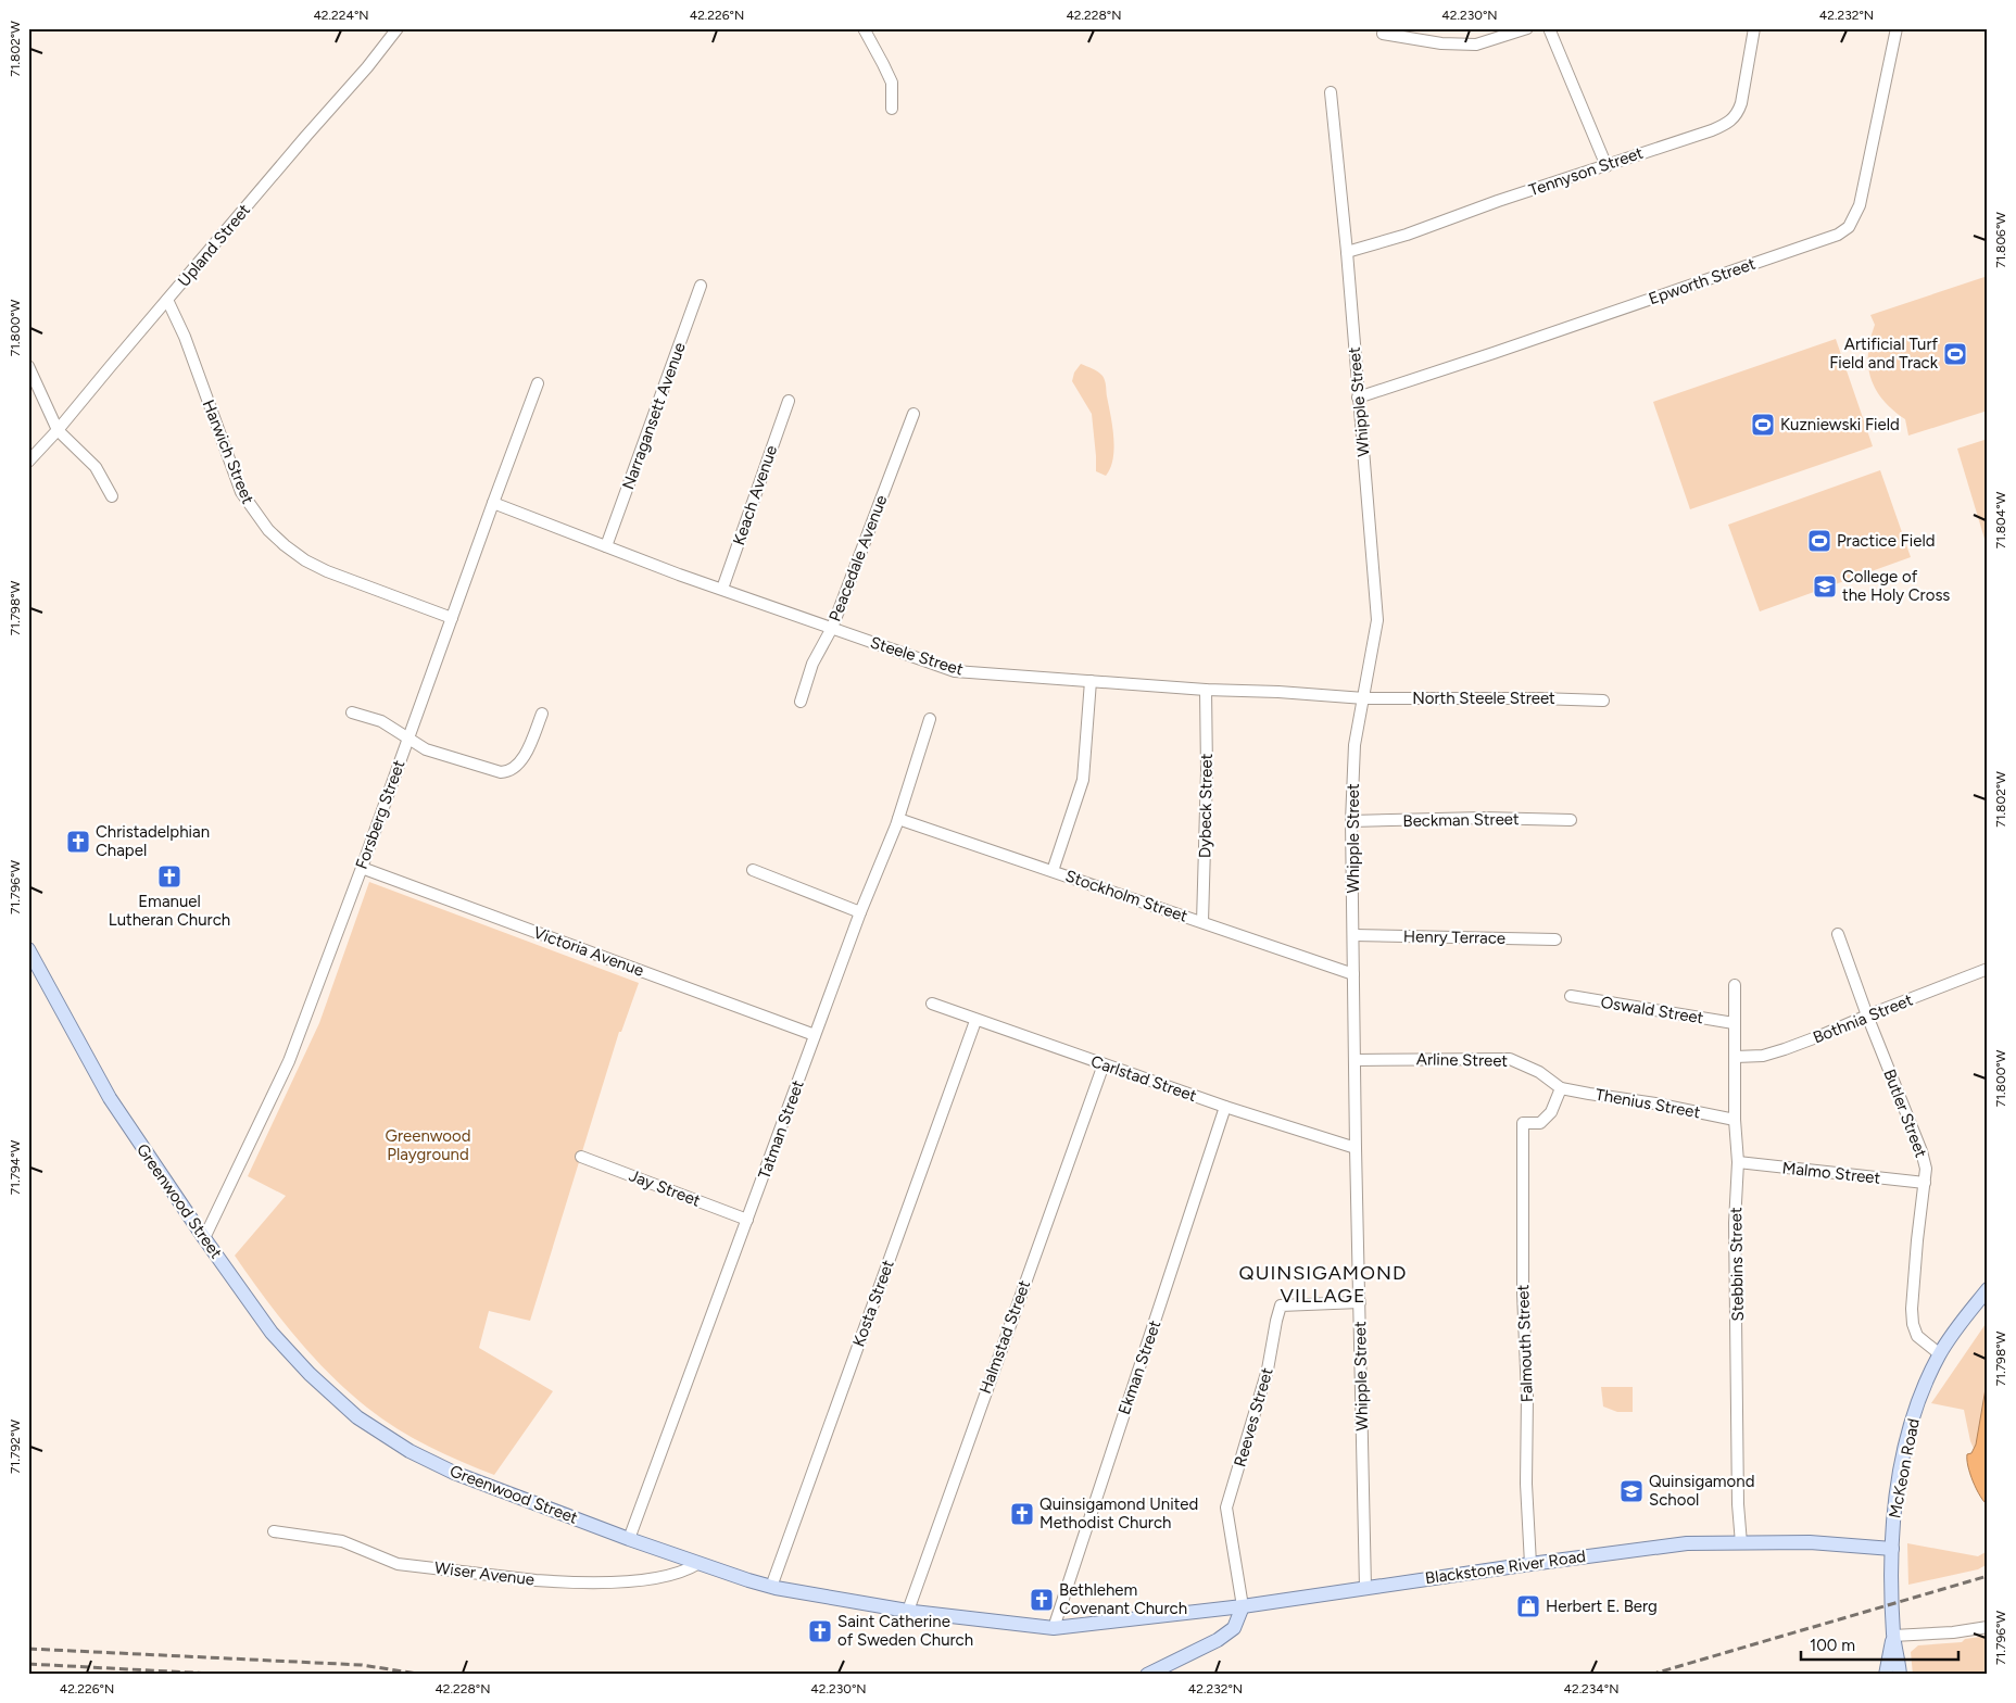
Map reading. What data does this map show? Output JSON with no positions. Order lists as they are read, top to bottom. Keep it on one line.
{"streets":{"main road":["Greenwood Street","McKeon Road","Blackstone River Road"],"street":["Tennyson Street","Upland Street","Epworth Street","Whipple Street","Narragansett Avenue","Harwich Street","Keach Avenue","Peacedale Avenue","Steele Street","North Steele Street","Dybeck Street","Forsberg Street","Beckman Street","Stockholm Street","Henry Terrace","Victoria Avenue","Oswald Street","Bothnia Street","Arline Street","Carlstad Street","Thenius Street","Butler Street","Tatman Street","Malmo Street","Jay Street","Stebbins Street","Kosta Street","Halmstad Street","Falmouth Street","Ekman Street","Reeves Street","Wiser Avenue"]},"crossings":[["Tennyson Street","Whipple Street"],["Upland Street","Harwich Street"],["Epworth Street","Whipple Street"],["Whipple Street","Steele Street"],["Whipple Street","North Steele Street"],["Whipple Street","Beckman Street"],["Whipple Street","Stockholm Street"],["Whipple Street","Henry Terrace"],["Whipple Street","Arline Street"],["Whipple Street","Carlstad Street"],["Whipple Street","Reeves Street"],["Whipple Street","Blackstone River Road"],["Narragansett Avenue","Steele Street"],["Harwich Street","Forsberg Street"],["Keach Avenue","Steele Street"],["Peacedale Avenue","Steele Street"],["Steele Street","North Steele Street"],["Steele Street","Dybeck Street"],["Steele Street","Forsberg Street"],["Dybeck Street","Stockholm Street"],["Forsberg Street","Victoria Avenue"],["Forsberg Street","Greenwood Street"],["Stockholm Street","Tatman Street"],["Victoria Avenue","Tatman Street"],["Oswald Street","Stebbins Street"],["Bothnia Street","Butler Street"],["Bothnia Street","Stebbins Street"],["Arline Street","Thenius Street"],["Arline Street","Falmouth Street"],["Carlstad Street","Kosta Street"],["Carlstad Street","Halmstad Street"],["Carlstad Street","Ekman Street"],["Thenius Street","Stebbins Street"],["Thenius Street","Falmouth Street"],["Butler Street","Malmo Street"],["Butler Street","McKeon Road"],["Tatman Street","Jay Street"],["Tatman Street","Greenwood Street"],["Malmo Street","Stebbins Street"],["Greenwood Street","Kosta Street"],["Greenwood Street","Halmstad Street"],["Greenwood Street","Ekman Street"],["Greenwood Street","Reeves Street"],["Greenwood Street","Blackstone River Road"],["Greenwood Street","Wiser Avenue"],["Stebbins Street","Blackstone River Road"],["Falmouth Street","Blackstone River Road"],["Reeves Street","Blackstone River Road"],["McKeon Road","Blackstone River Road"]],"districts":["QUINSIGAMOND VILLAGE"],"parks":["Greenwood Playground"],"places":{"sports":["Artificial Turf Field and Track","Kuzniewski Field","Practice Field"],"school or university":["College of the Holy Cross","Quinsigamond School"],"church":["Christadelphian Chapel","Emanuel Lutheran Church","Quinsigamond United Methodist Church","Bethlehem Covenant Church","Saint Catherine of Sweden Church"],"shop":["Herbert E. Berg"]},"scale_bar":"100 m","coordinates":["42.224°N","42.226°N","42.228°N","42.230°N","42.232°N","71.802°W","71.806°W","71.800°W","71.804°W","71.798°W","71.796°W","71.794°W","71.792°W","42.234°N"]}
